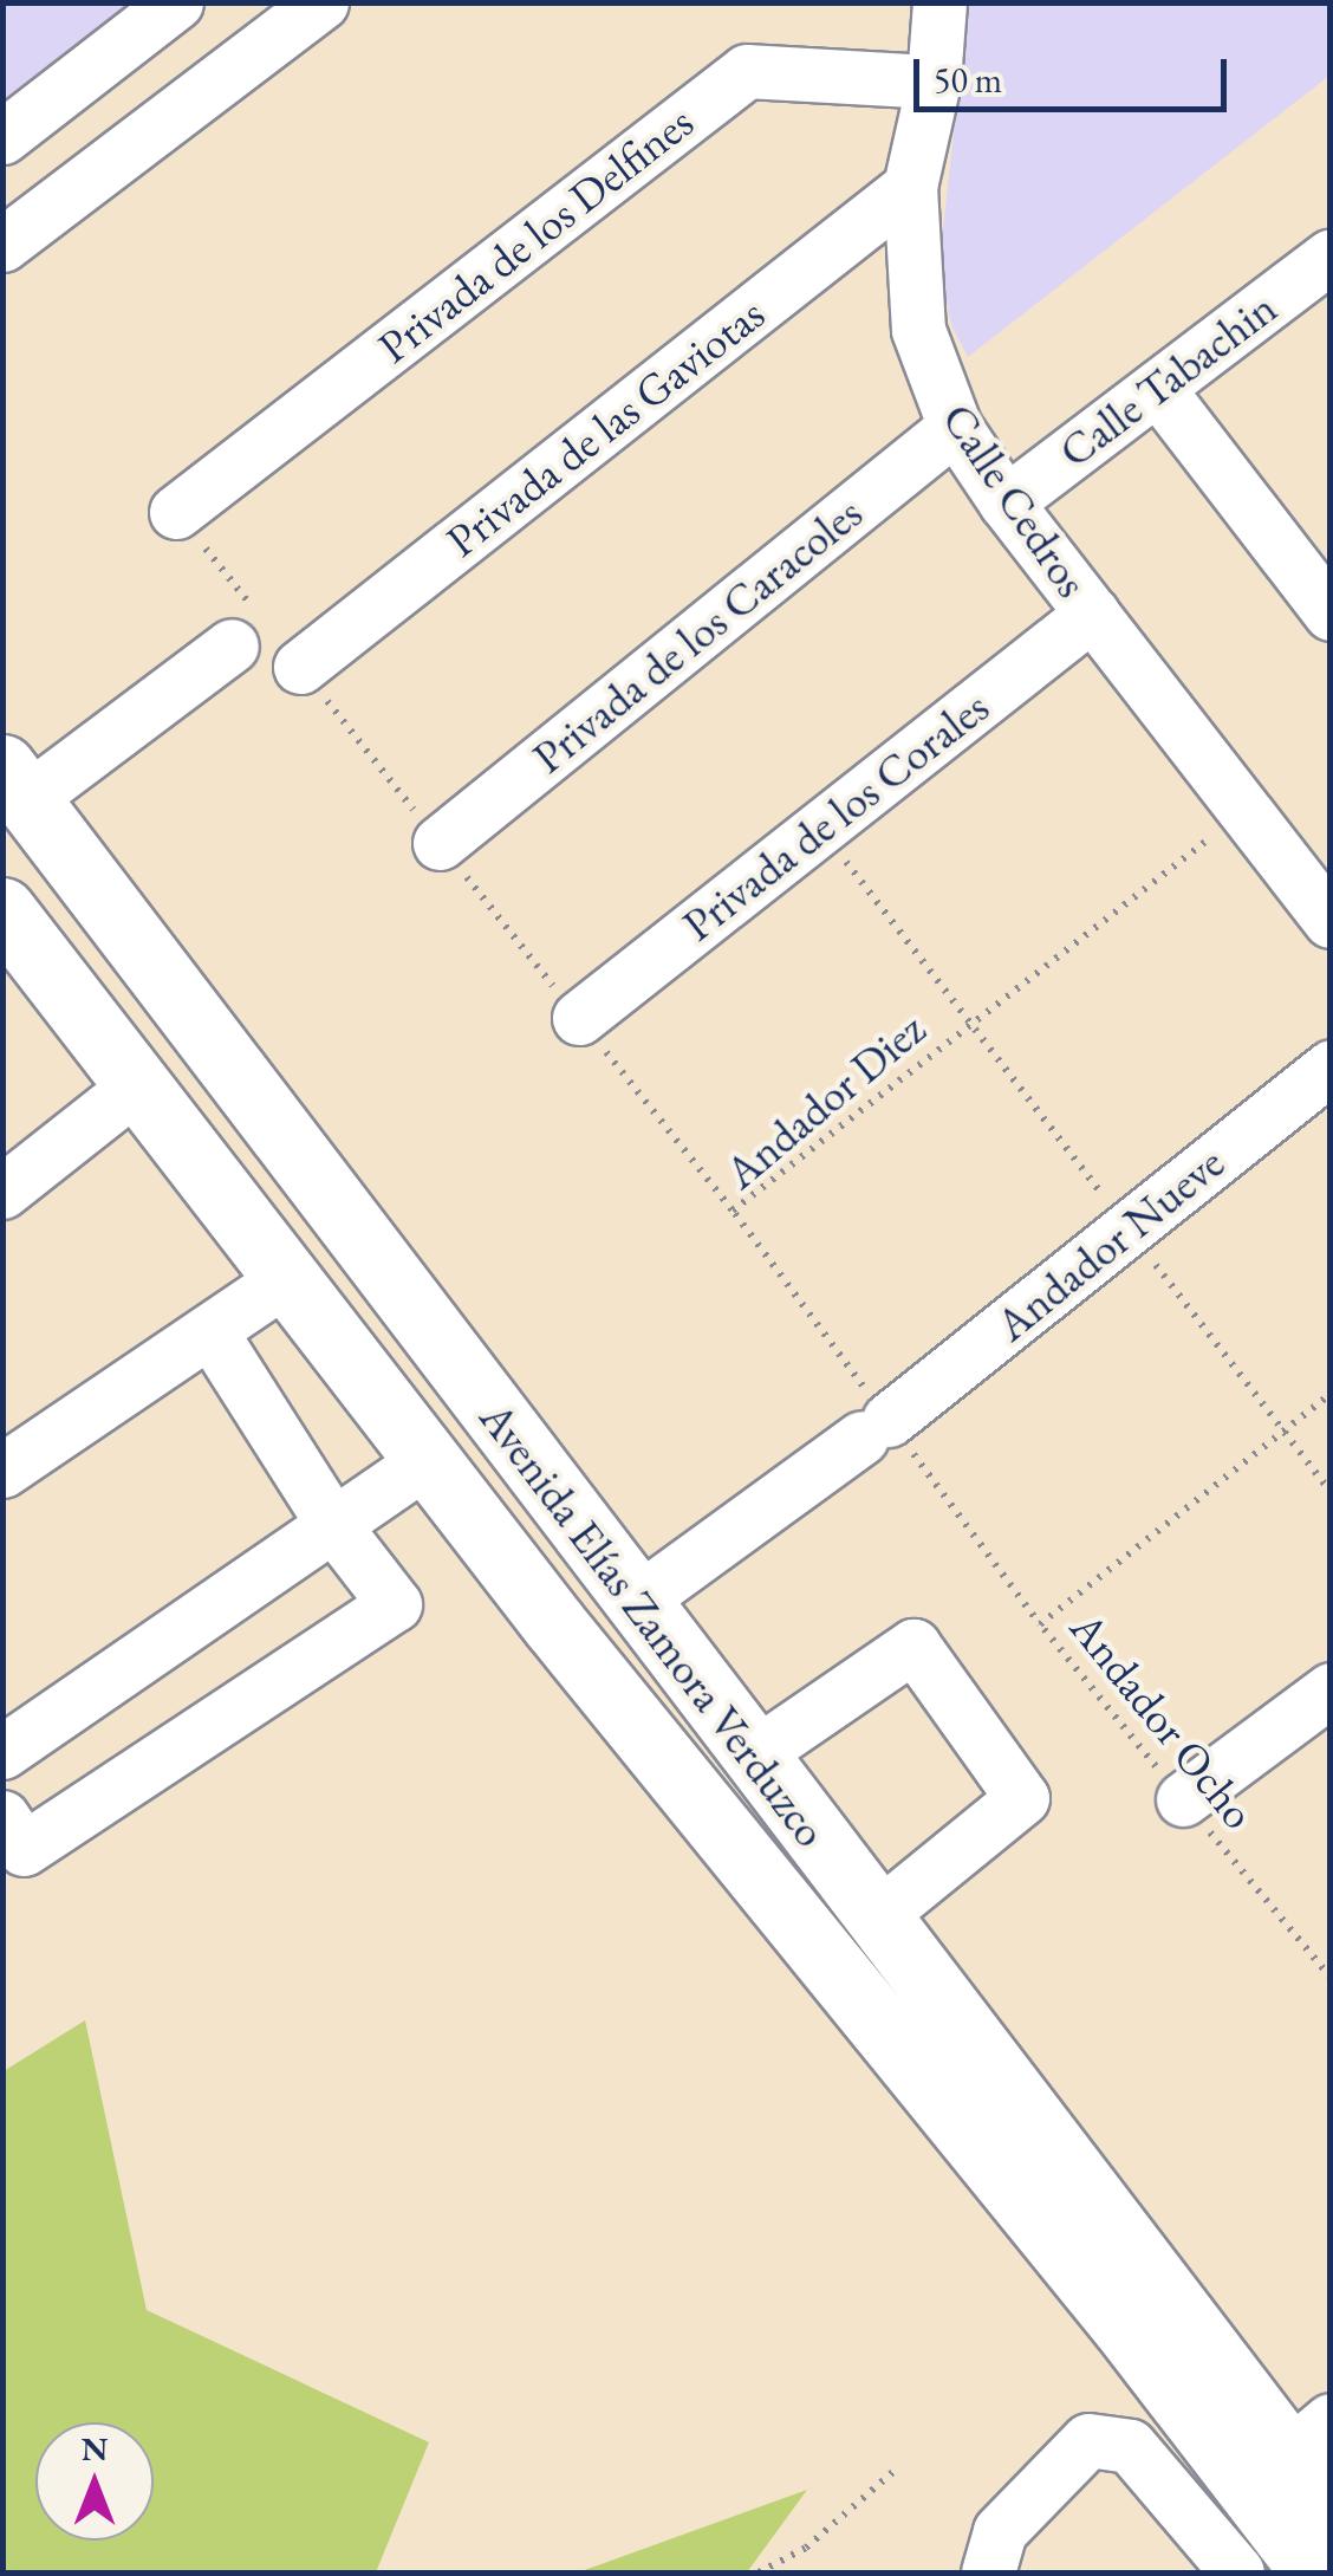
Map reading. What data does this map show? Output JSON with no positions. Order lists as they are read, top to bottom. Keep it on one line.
{"streets":{"main road":["Avenida Elías Zamora Verduzco"],"street":["Privada de los Delfines","Calle Tabachin","Privada de las Gaviotas","Calle Cedros","Privada de los Caracoles","Privada de los Corales","Andador Nueve"],"path":["Andador Diez","Andador Ocho"]},"crossings":[["Privada de los Delfines","Calle Cedros"],["Calle Tabachin","Calle Cedros"],["Privada de las Gaviotas","Calle Cedros"],["Calle Cedros","Privada de los Caracoles"],["Calle Cedros","Privada de los Corales"],["Calle Cedros","Andador Diez"],["Andador Diez","Andador Nueve"],["Andador Diez","Andador Ocho"],["Andador Nueve","Avenida Elías Zamora Verduzco"]],"scale_bar":"50 m","north":"top"}
